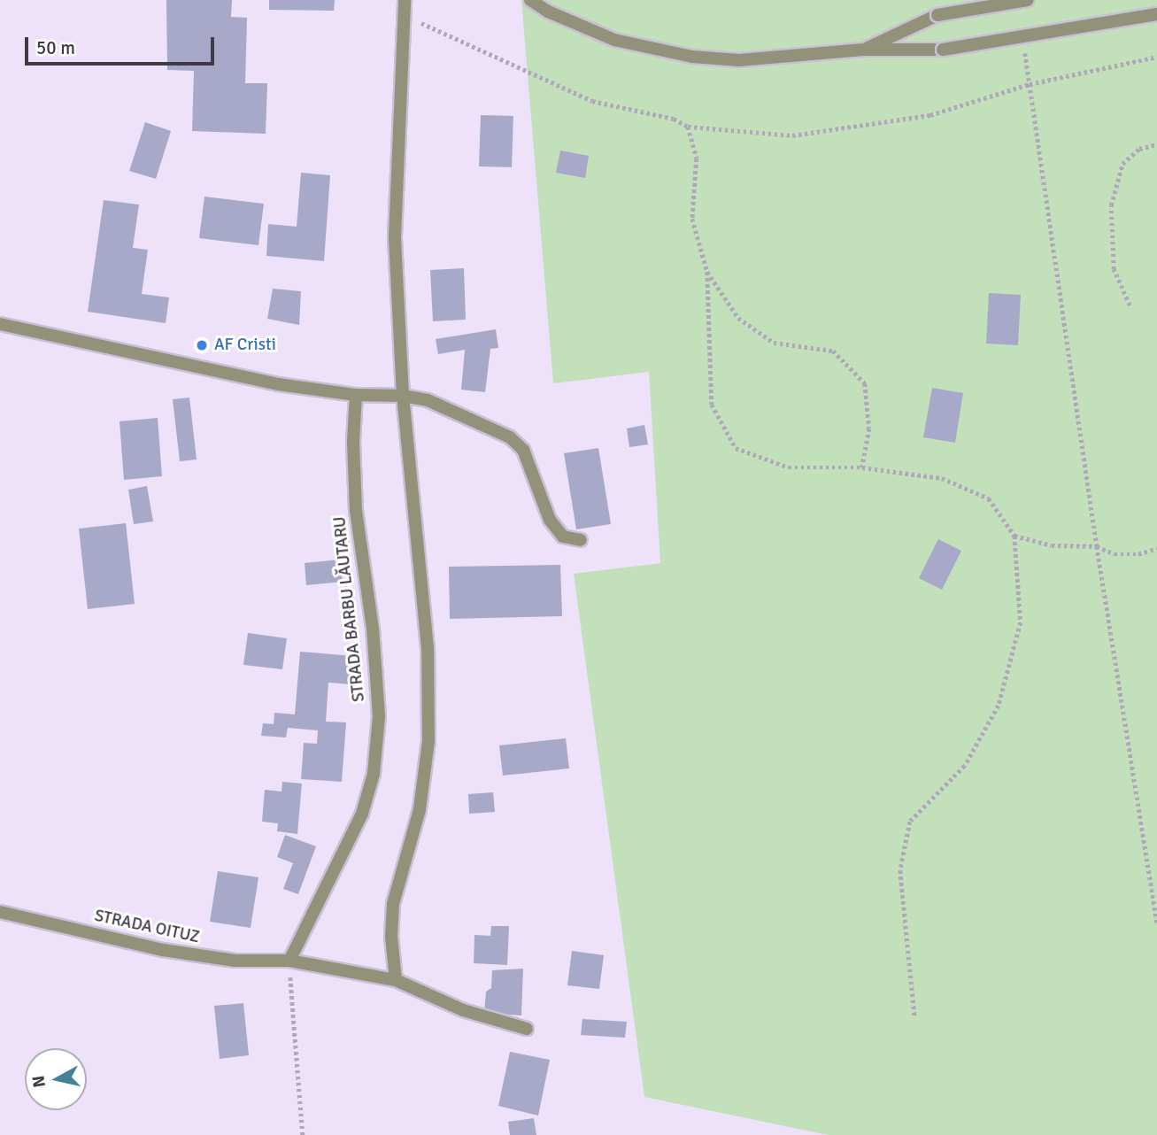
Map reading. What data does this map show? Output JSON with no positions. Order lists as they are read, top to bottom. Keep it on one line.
{"streets":{"street":["STRADA BARBU LĂUTARU","STRADA OITUZ"]},"crossings":[["STRADA BARBU LĂUTARU","STRADA OITUZ"]],"places":["AF Cristi"],"scale_bar":"50 m","north":"left"}
